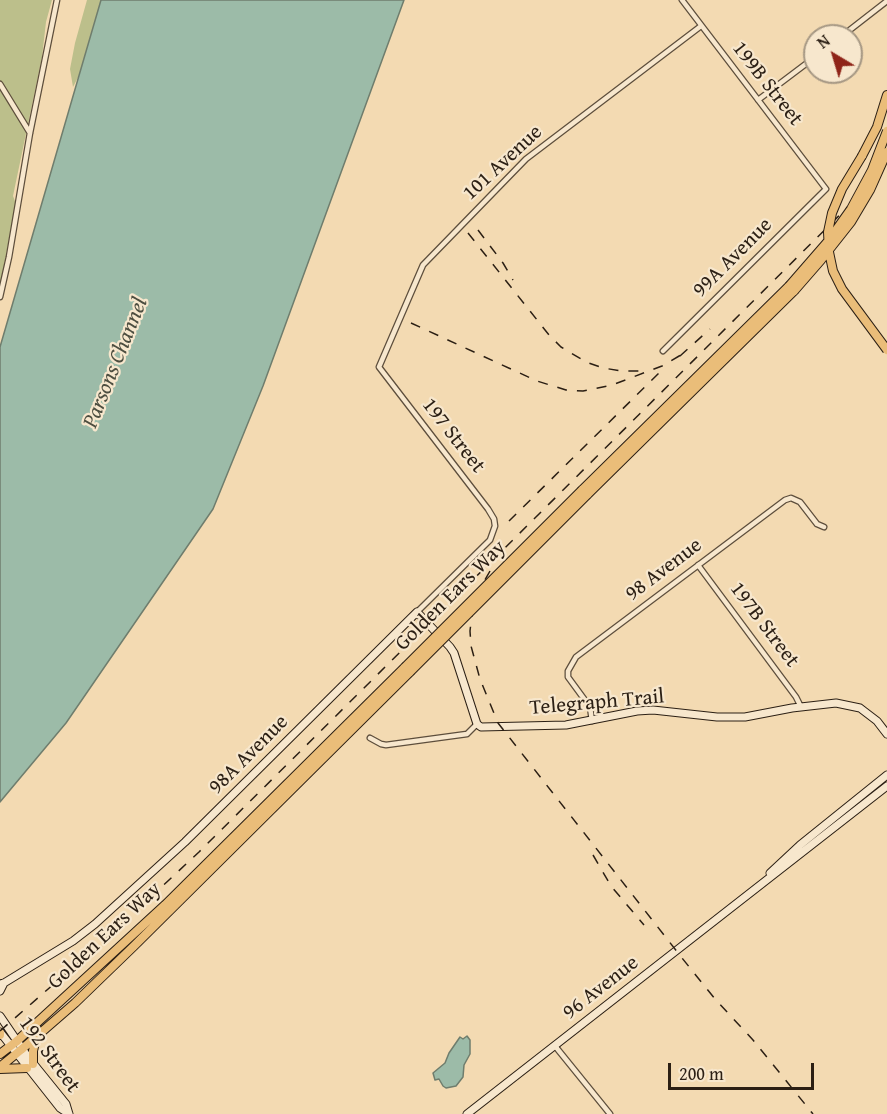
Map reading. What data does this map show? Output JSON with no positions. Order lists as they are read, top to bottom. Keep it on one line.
{"streets":{"highway":["Golden Ears Way"],"street":["199B Street","101 Avenue","99A Avenue","197 Street","98 Avenue","197B Street","Telegraph Trail","98A Avenue","96 Avenue","192 Street"]},"crossings":[["199B Street","101 Avenue"],["199B Street","99A Avenue"],["101 Avenue","197 Street"],["197 Street","98A Avenue"],["98 Avenue","197B Street"],["98 Avenue","Telegraph Trail"],["Golden Ears Way","192 Street"],["197B Street","Telegraph Trail"]],"water":["Parsons Channel"],"scale_bar":"200 m","north":"top left"}
